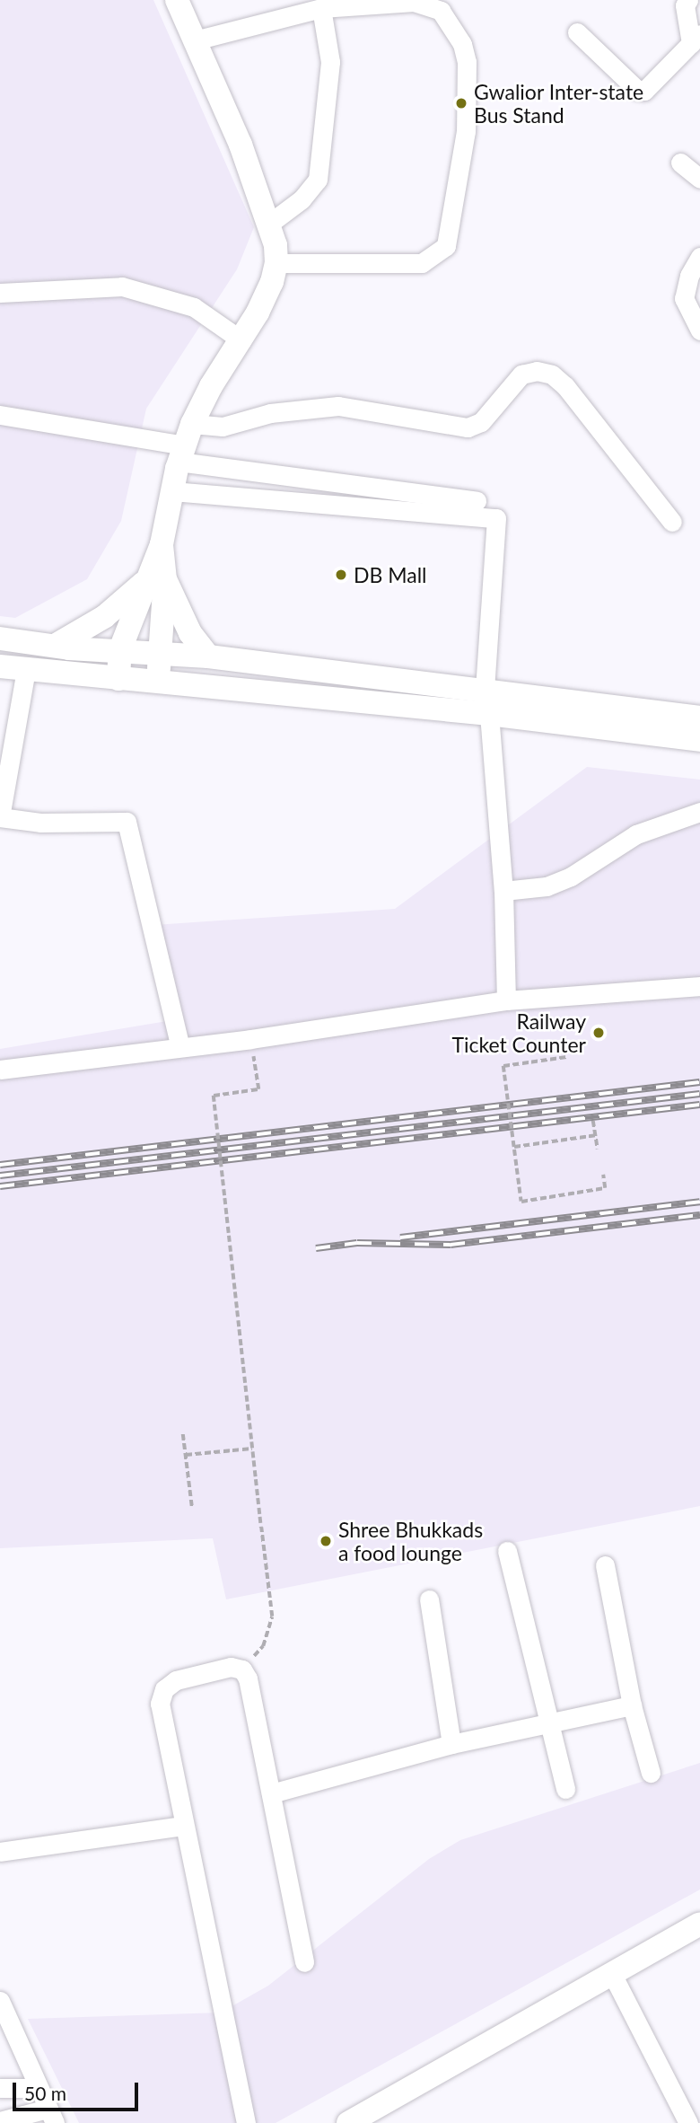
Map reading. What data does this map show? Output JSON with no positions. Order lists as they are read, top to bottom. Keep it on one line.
{"places":["Gwalior Inter-state Bus Stand","DB Mall","Railway Ticket Counter","Shree Bhukkads a food lounge"],"scale_bar":"50 m"}
